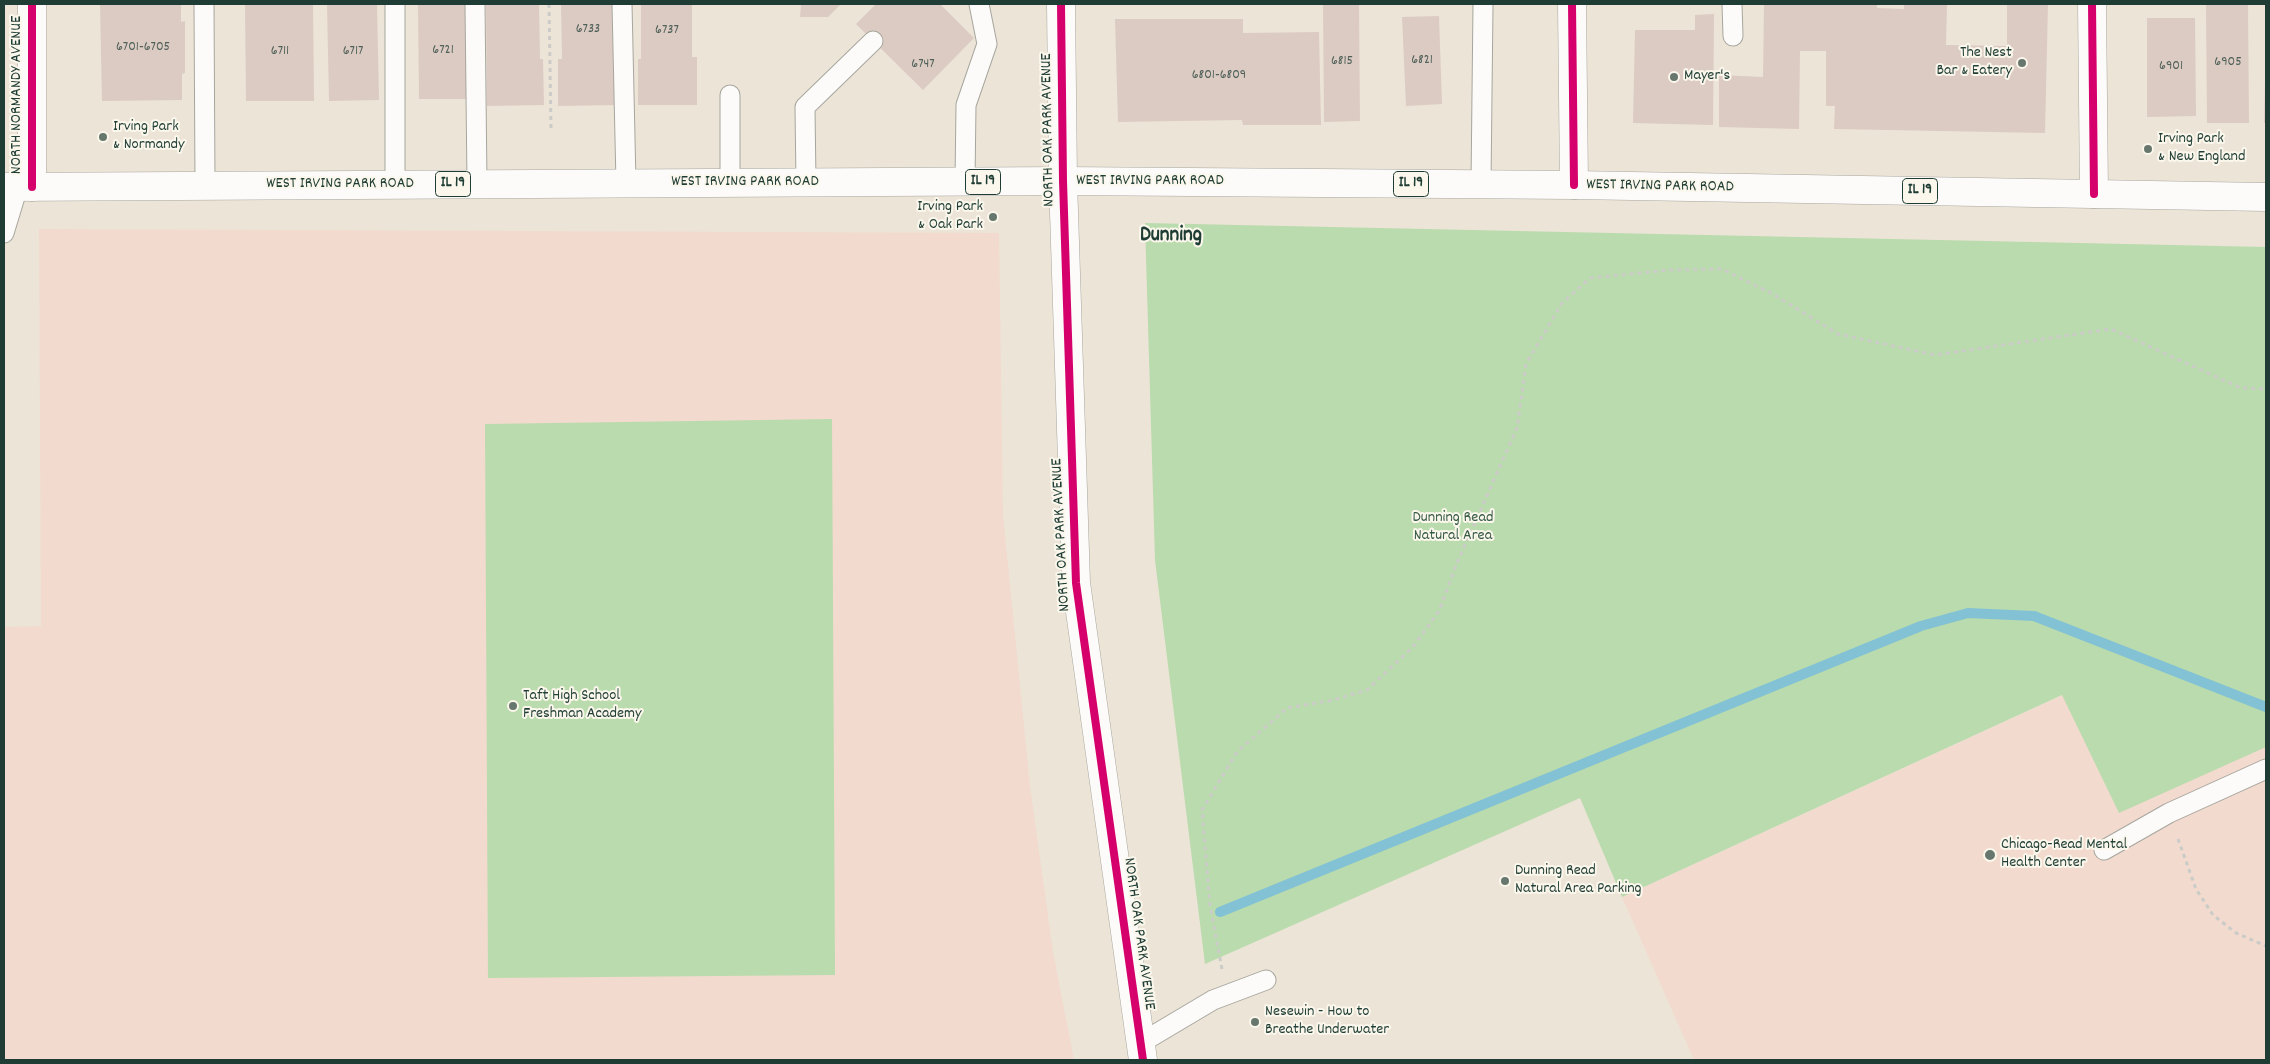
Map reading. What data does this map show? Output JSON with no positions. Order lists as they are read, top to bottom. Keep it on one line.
{"streets":{"main road":["NORTH NORMANDY AVENUE","NORTH OAK PARK AVENUE","IL 19","WEST IRVING PARK ROAD"]},"crossings":[["NORTH NORMANDY AVENUE","WEST IRVING PARK ROAD"],["NORTH OAK PARK AVENUE","WEST IRVING PARK ROAD"]],"districts":["Dunning"],"parks":["Dunning Read Natural Area"],"places":["The Nest Bar & Eatery","Mayer's","Irving Park & Normandy","Irving Park & New England","Irving Park & Oak Park","Taft High School Freshman Academy","Chicago-Read Mental Health Center","Dunning Read Natural Area Parking","Nesewin - How to Breathe Underwater"],"house_numbers":["6733","6737","6701-6705","6721","6711","6717","6821","6815","6905","6747","6901","6801-6809"]}
